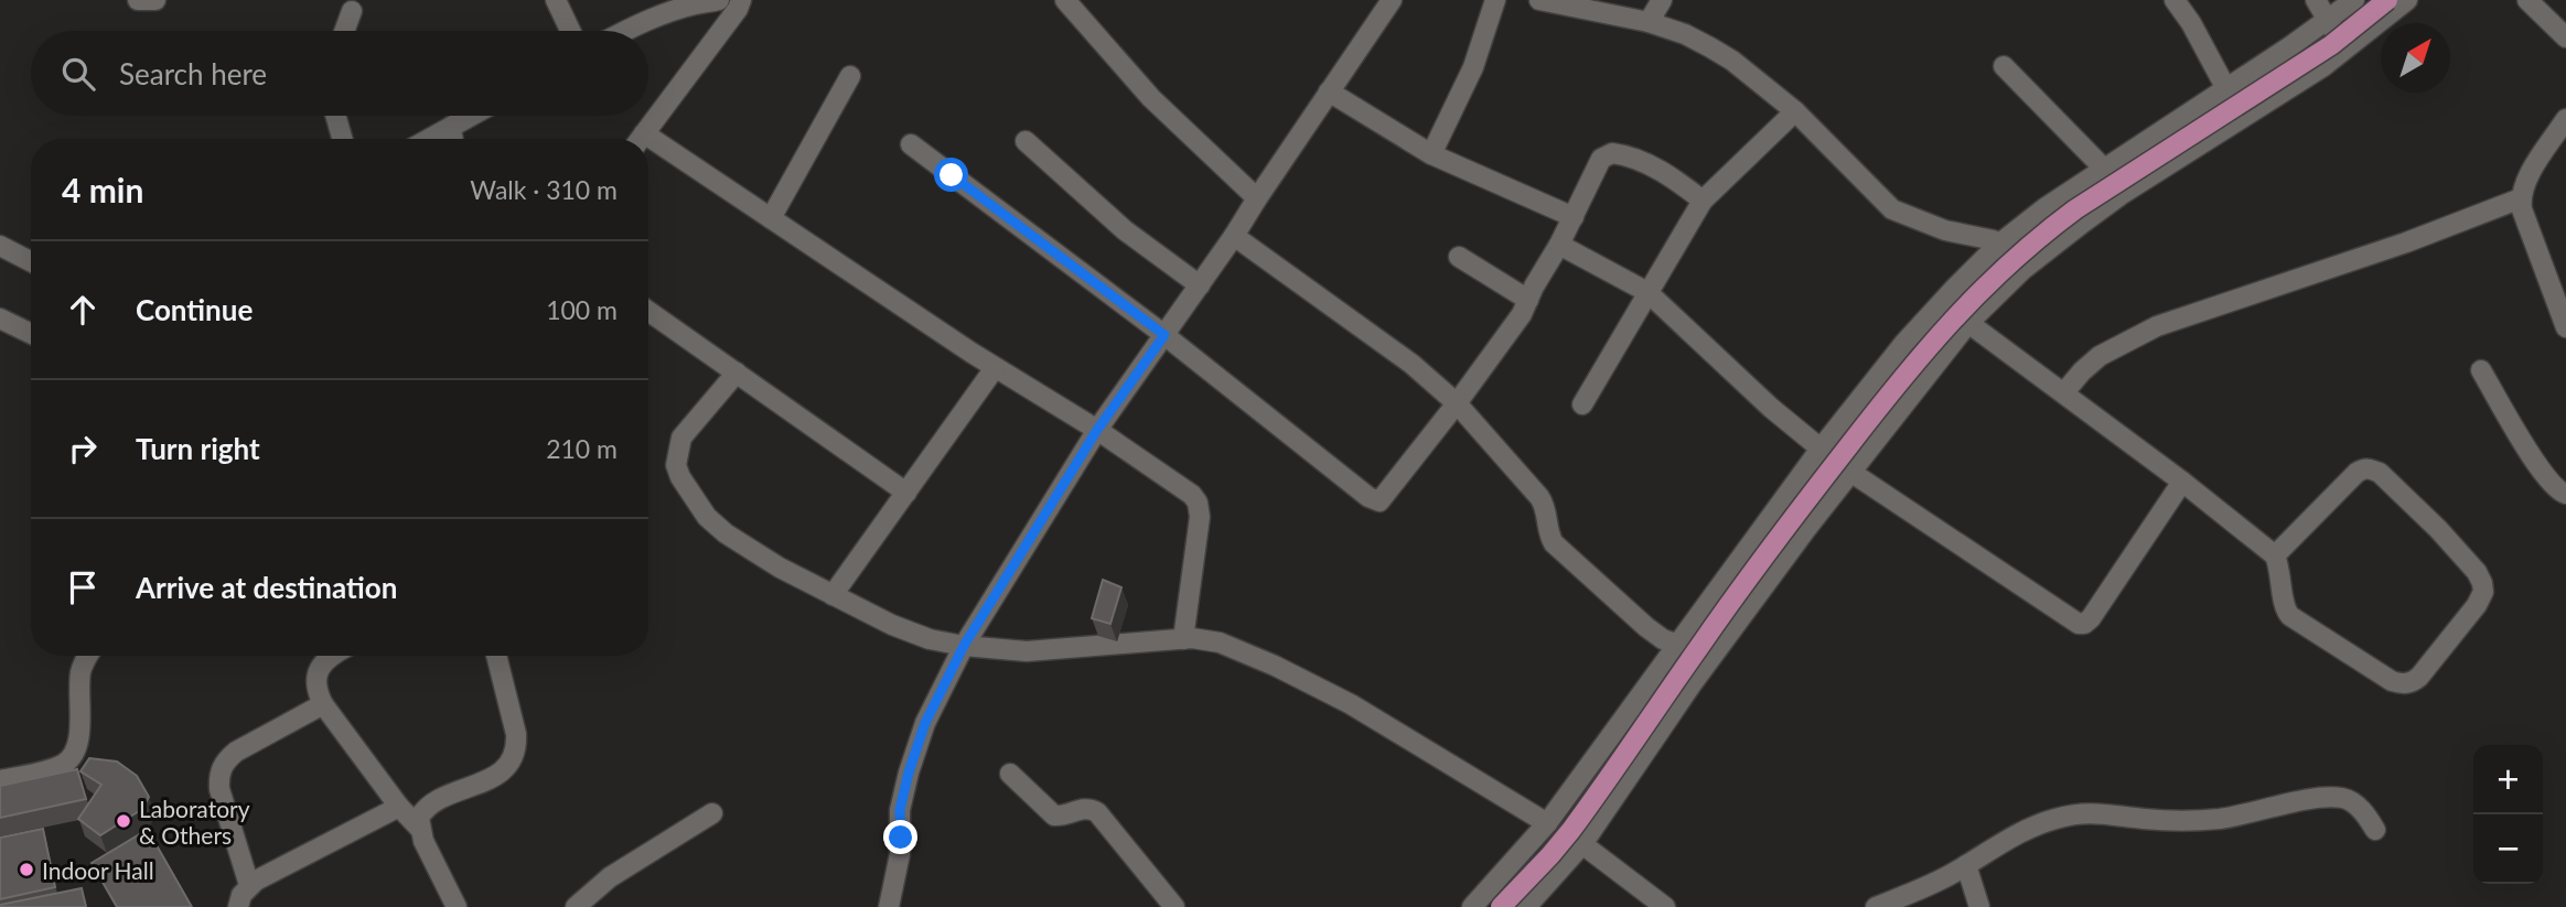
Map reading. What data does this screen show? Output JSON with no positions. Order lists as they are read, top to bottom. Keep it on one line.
{"places":["Laboratory & Others","Indoor Hall"],"north":"top right","page":{"search":"Search here","heading":["4 min","Walk · 310 m"],"list":[["Continue","100 m"],["Turn right","210 m"],"Arrive at destination"],"map_buttons":["+","−"]}}
